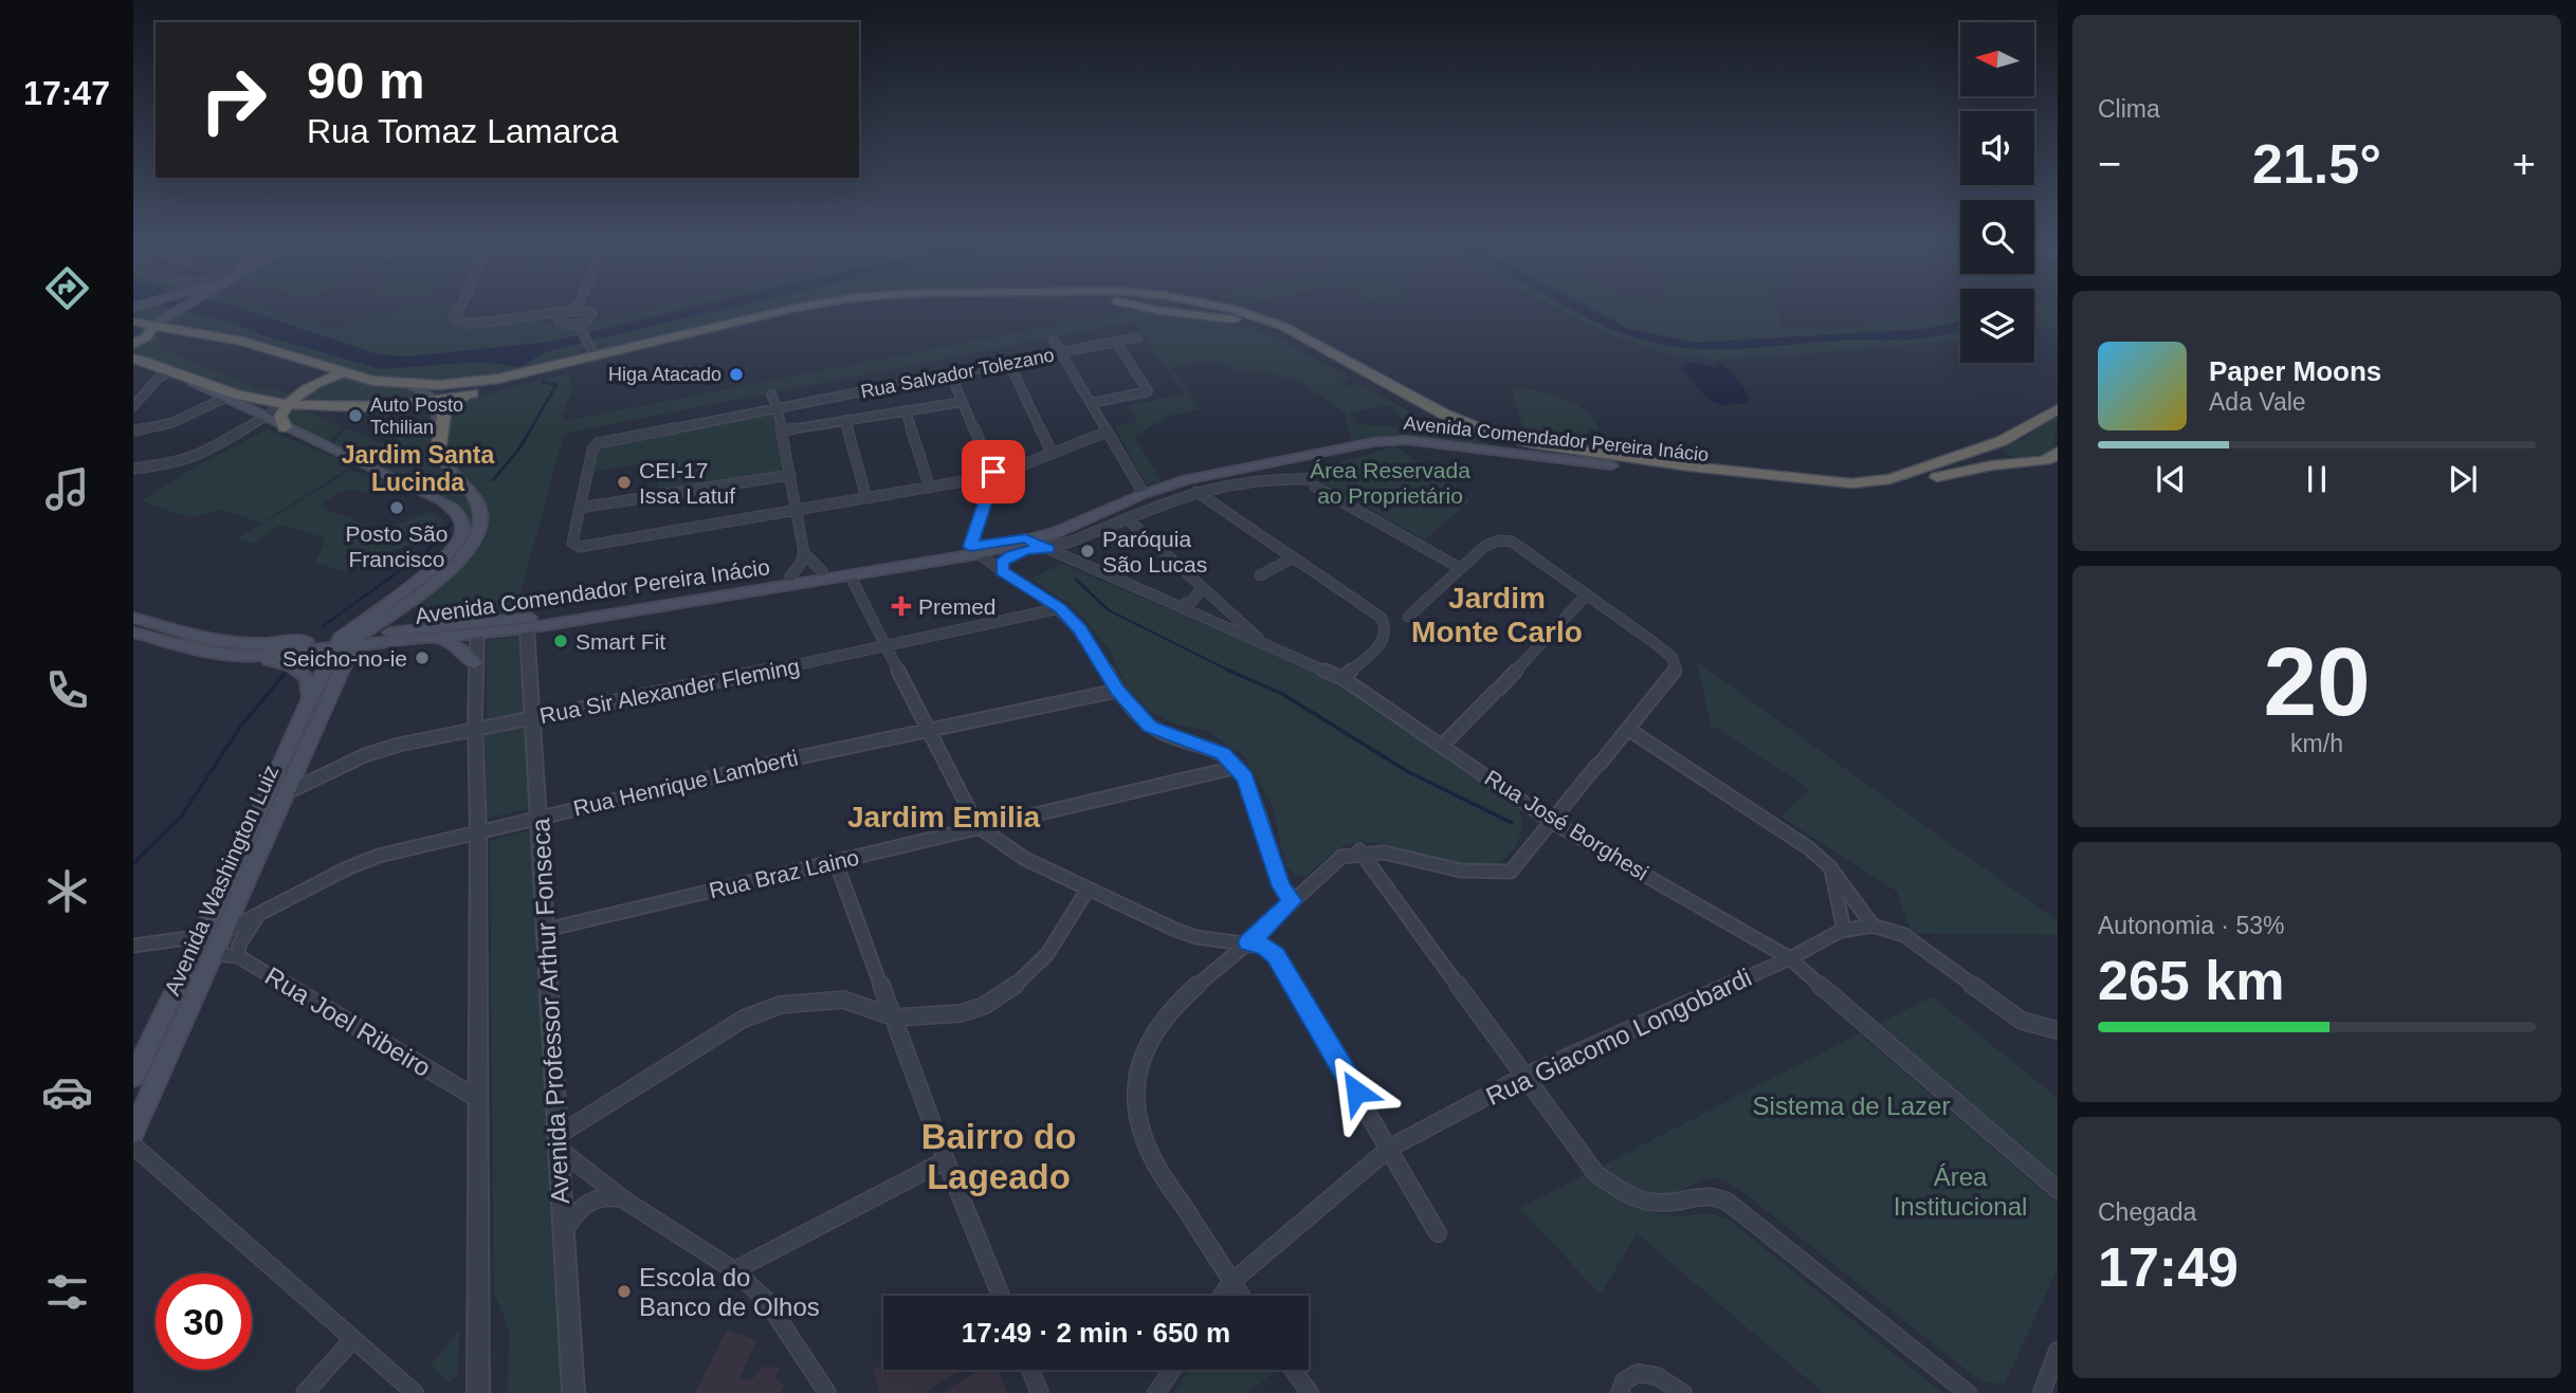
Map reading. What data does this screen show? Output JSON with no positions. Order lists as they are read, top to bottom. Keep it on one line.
{"streets":{"highway":["Avenida Comendador Pereira Inácio"],"main road":["Avenida Washington Luiz"],"street":["Rua Salvador Tolezano","Rua Sir Alexander Fleming","Rua Henrique Lamberti","Rua José Borghesi","Rua Braz Laino","Avenida Professor Arthur Fonseca","Rua Joel Ribeiro","Rua Giacomo Longobardi"]},"crossings":[["Avenida Comendador Pereira Inácio","Rua José Borghesi"],["Avenida Comendador Pereira Inácio","Avenida Washington Luiz"],["Avenida Comendador Pereira Inácio","Avenida Professor Arthur Fonseca"],["Rua Sir Alexander Fleming","Avenida Washington Luiz"],["Rua Sir Alexander Fleming","Avenida Professor Arthur Fonseca"],["Rua Henrique Lamberti","Avenida Washington Luiz"],["Rua Henrique Lamberti","Avenida Professor Arthur Fonseca"],["Rua José Borghesi","Rua Giacomo Longobardi"],["Rua Braz Laino","Avenida Professor Arthur Fonseca"],["Avenida Washington Luiz","Rua Joel Ribeiro"]],"districts":["Jardim Santa Lucinda","Jardim Monte Carlo","Jardim Emilia","Bairro do Lageado"],"parks":["Área Reservada ao Proprietário","Sistema de Lazer","Área Institucional"],"places":{"other":["Higa Atacado","Auto Posto Tchilian","CEI-17 Issa Latuf","Posto São Francisco","Paróquia São Lucas","Smart Fit","Seicho-no-ie","Escola do Banco de Olhos"],"health":["Premed"]},"north":"left","page":{"tabs":"17:47","tile":["Clima",["20","km/h"],["Autonomia · 53%","265 km"],["Chegada","17:49"]],"turn":["90 m","Rua Tomaz Lamarca"],"heat":["−","21.5°","+"],"song":["Paper Moons","Ada Vale"],"limit":"30","trip":"17:49 · 2 min · 650 m"}}
